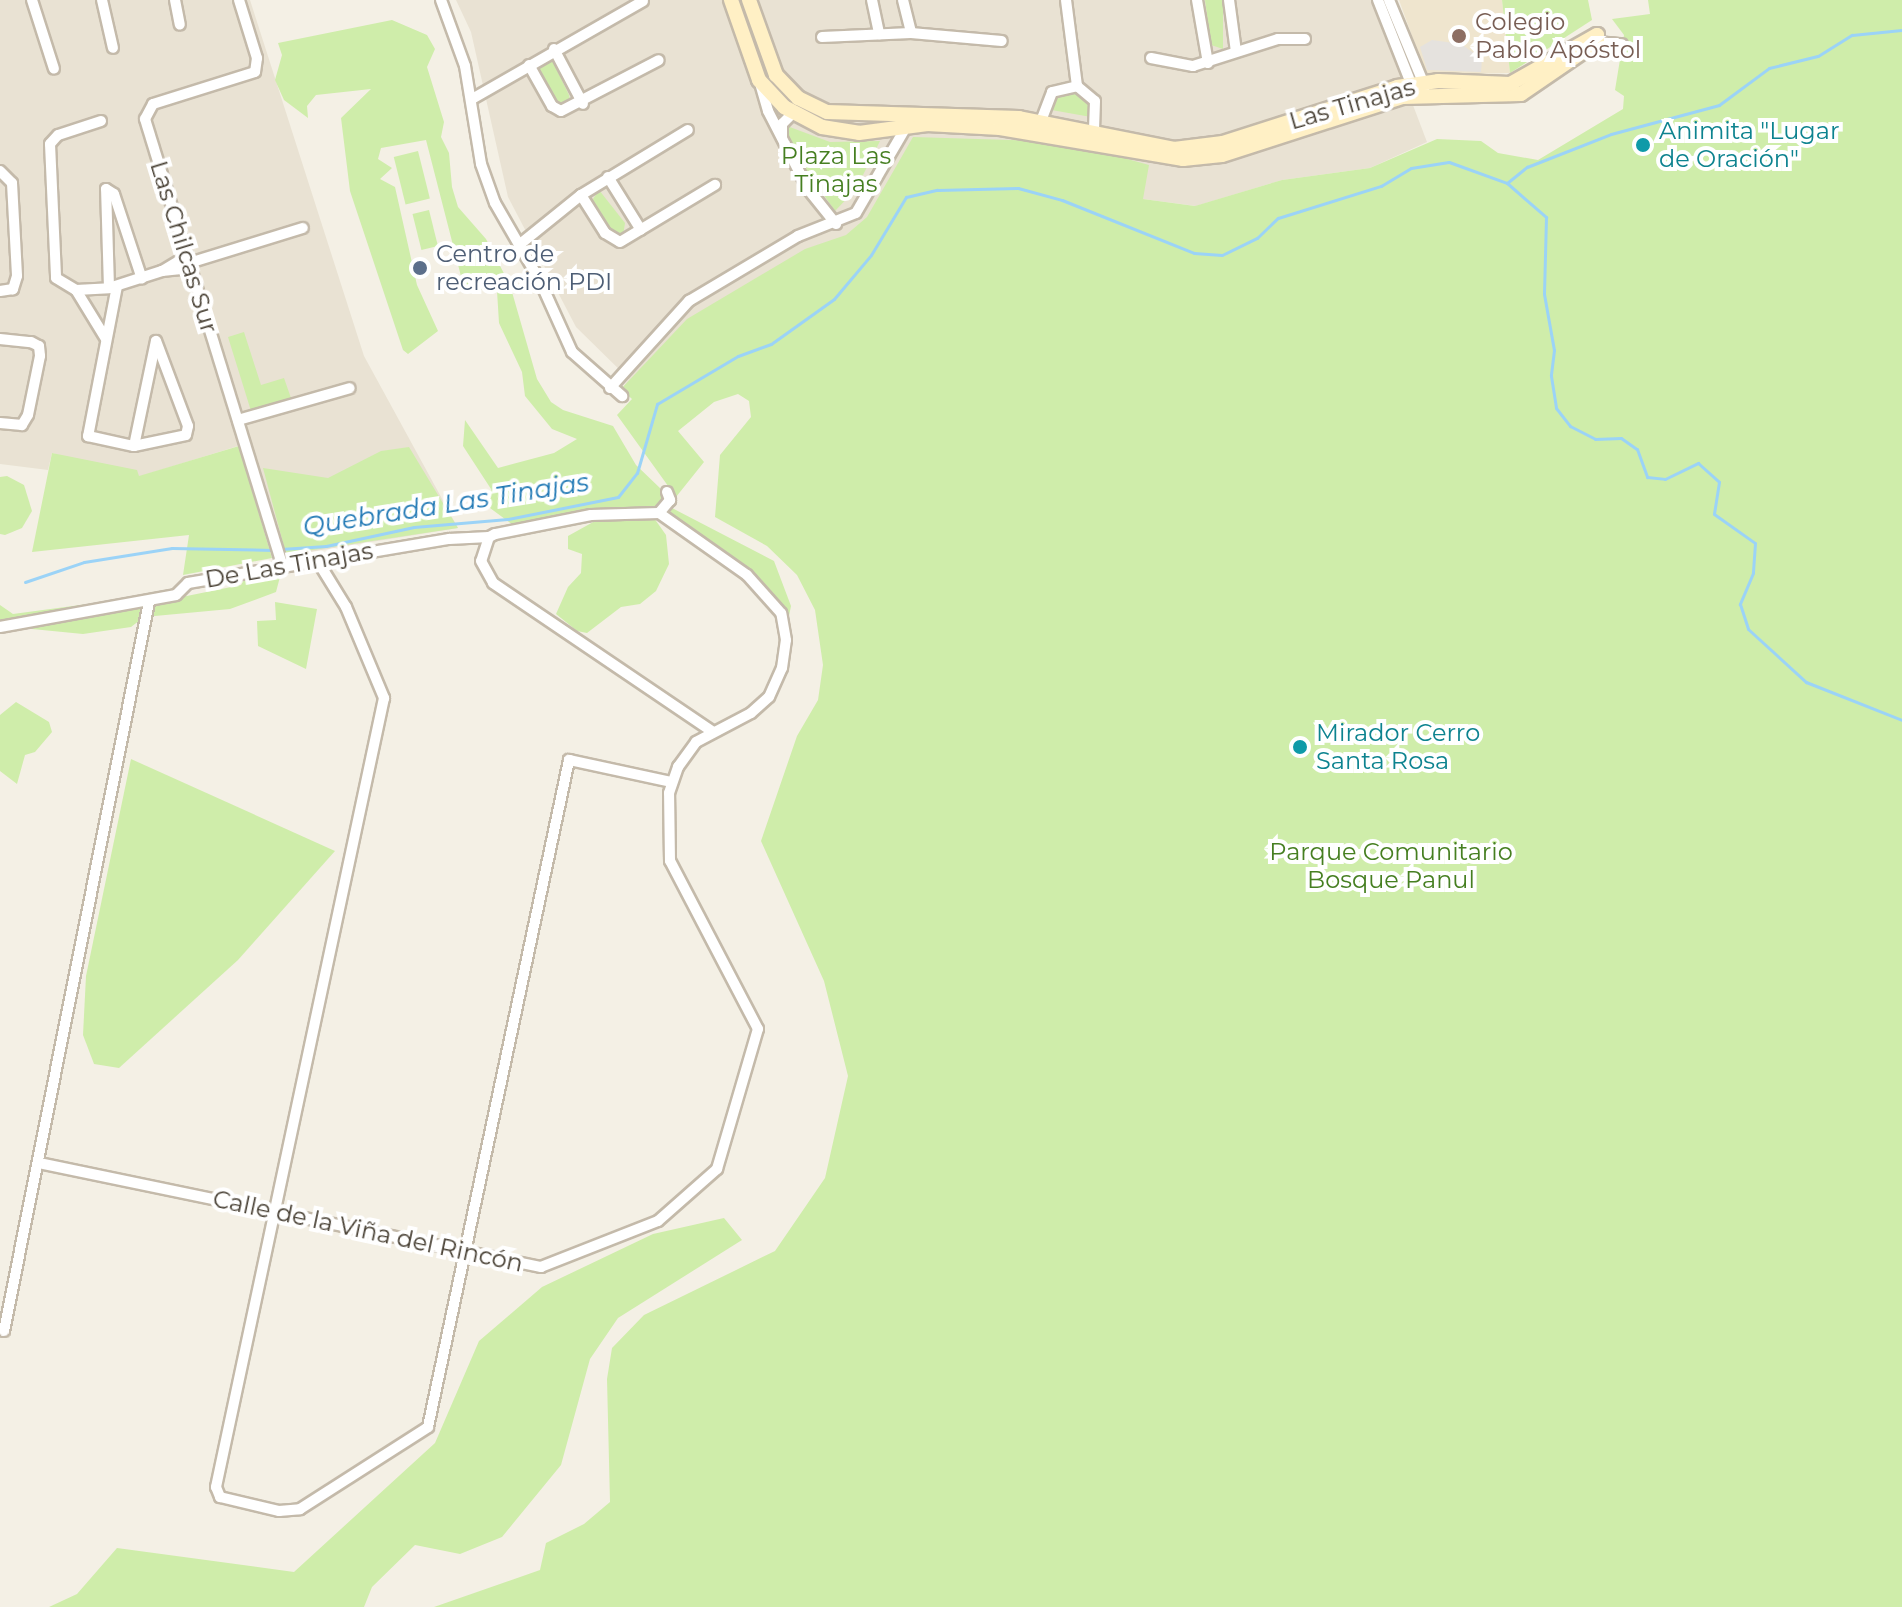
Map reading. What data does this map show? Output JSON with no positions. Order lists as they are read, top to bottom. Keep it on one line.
{"streets":{"street":["Las Tinajas","Las Chilcas Sur","De Las Tinajas","Calle de la Viña del Rincón"]},"crossings":[["Las Chilcas Sur","De Las Tinajas"]],"water":["Quebrada Las Tinajas"],"parks":["Plaza Las Tinajas","Parque Comunitario Bosque Panul"],"places":["Colegio Pablo Apóstol","Animita \"Lugar de Oración\"","Centro de recreación PDI","Mirador Cerro Santa Rosa"]}
